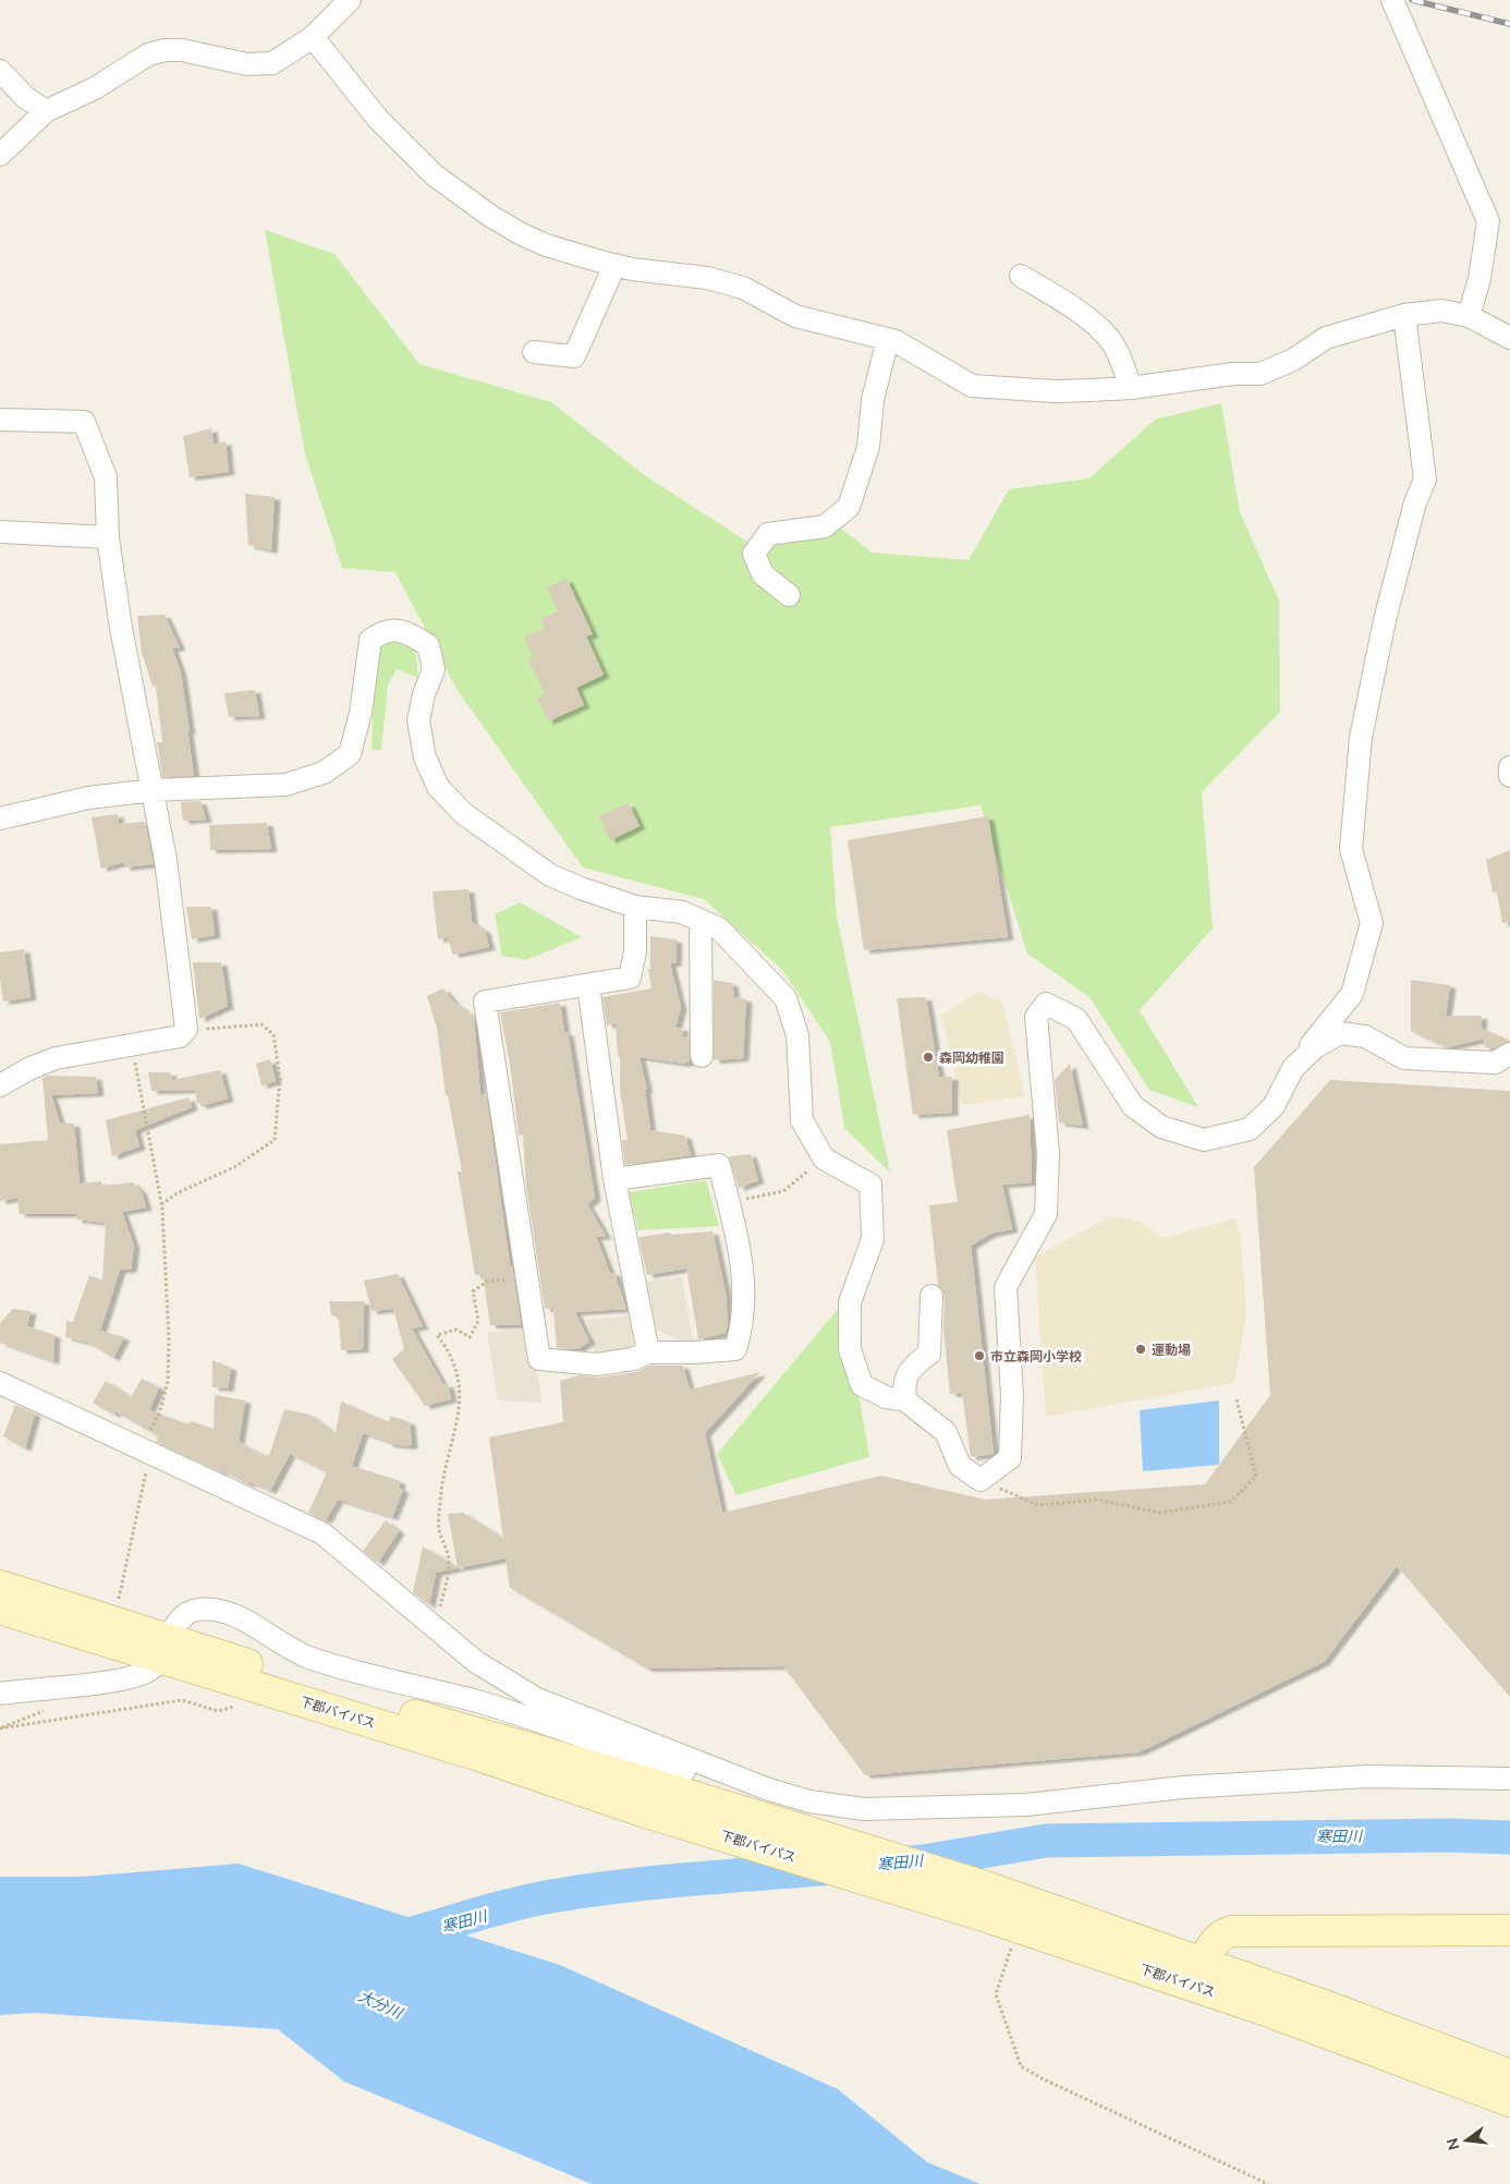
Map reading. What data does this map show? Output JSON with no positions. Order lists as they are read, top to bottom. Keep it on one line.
{"streets":{"street":["下郡バイパス"]},"water":["寒田川","大分川"],"places":["森岡幼稚園","運動場","市立森岡小学校"],"north":"left"}
